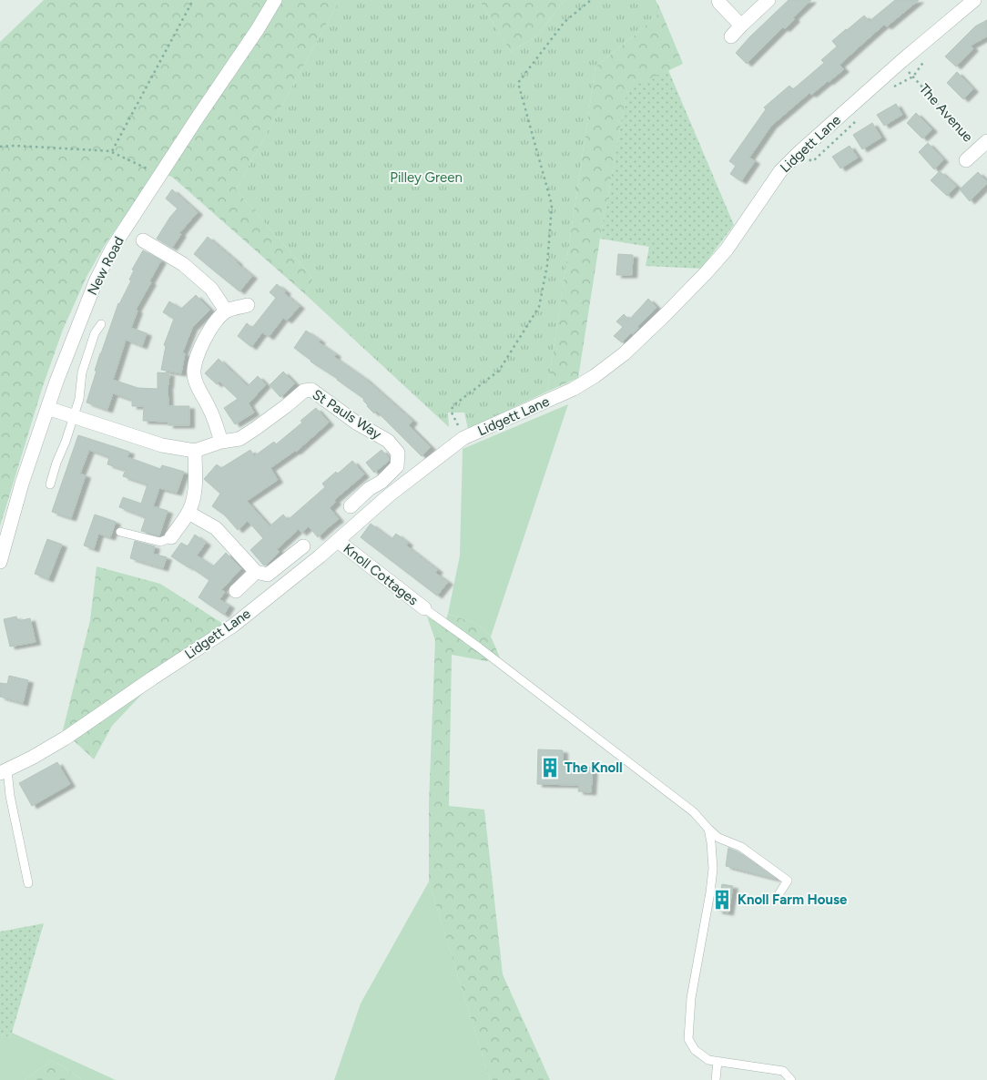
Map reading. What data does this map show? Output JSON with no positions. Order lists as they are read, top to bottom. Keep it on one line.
{"streets":{"street":["The Avenue","Lidgett Lane","New Road","St Pauls Way","Knoll Cottages"]},"crossings":[["Lidgett Lane","Knoll Cottages"],["New Road","St Pauls Way"]],"parks":["Pilley Green"],"places":{"building":["The Knoll","Knoll Farm House"]}}
